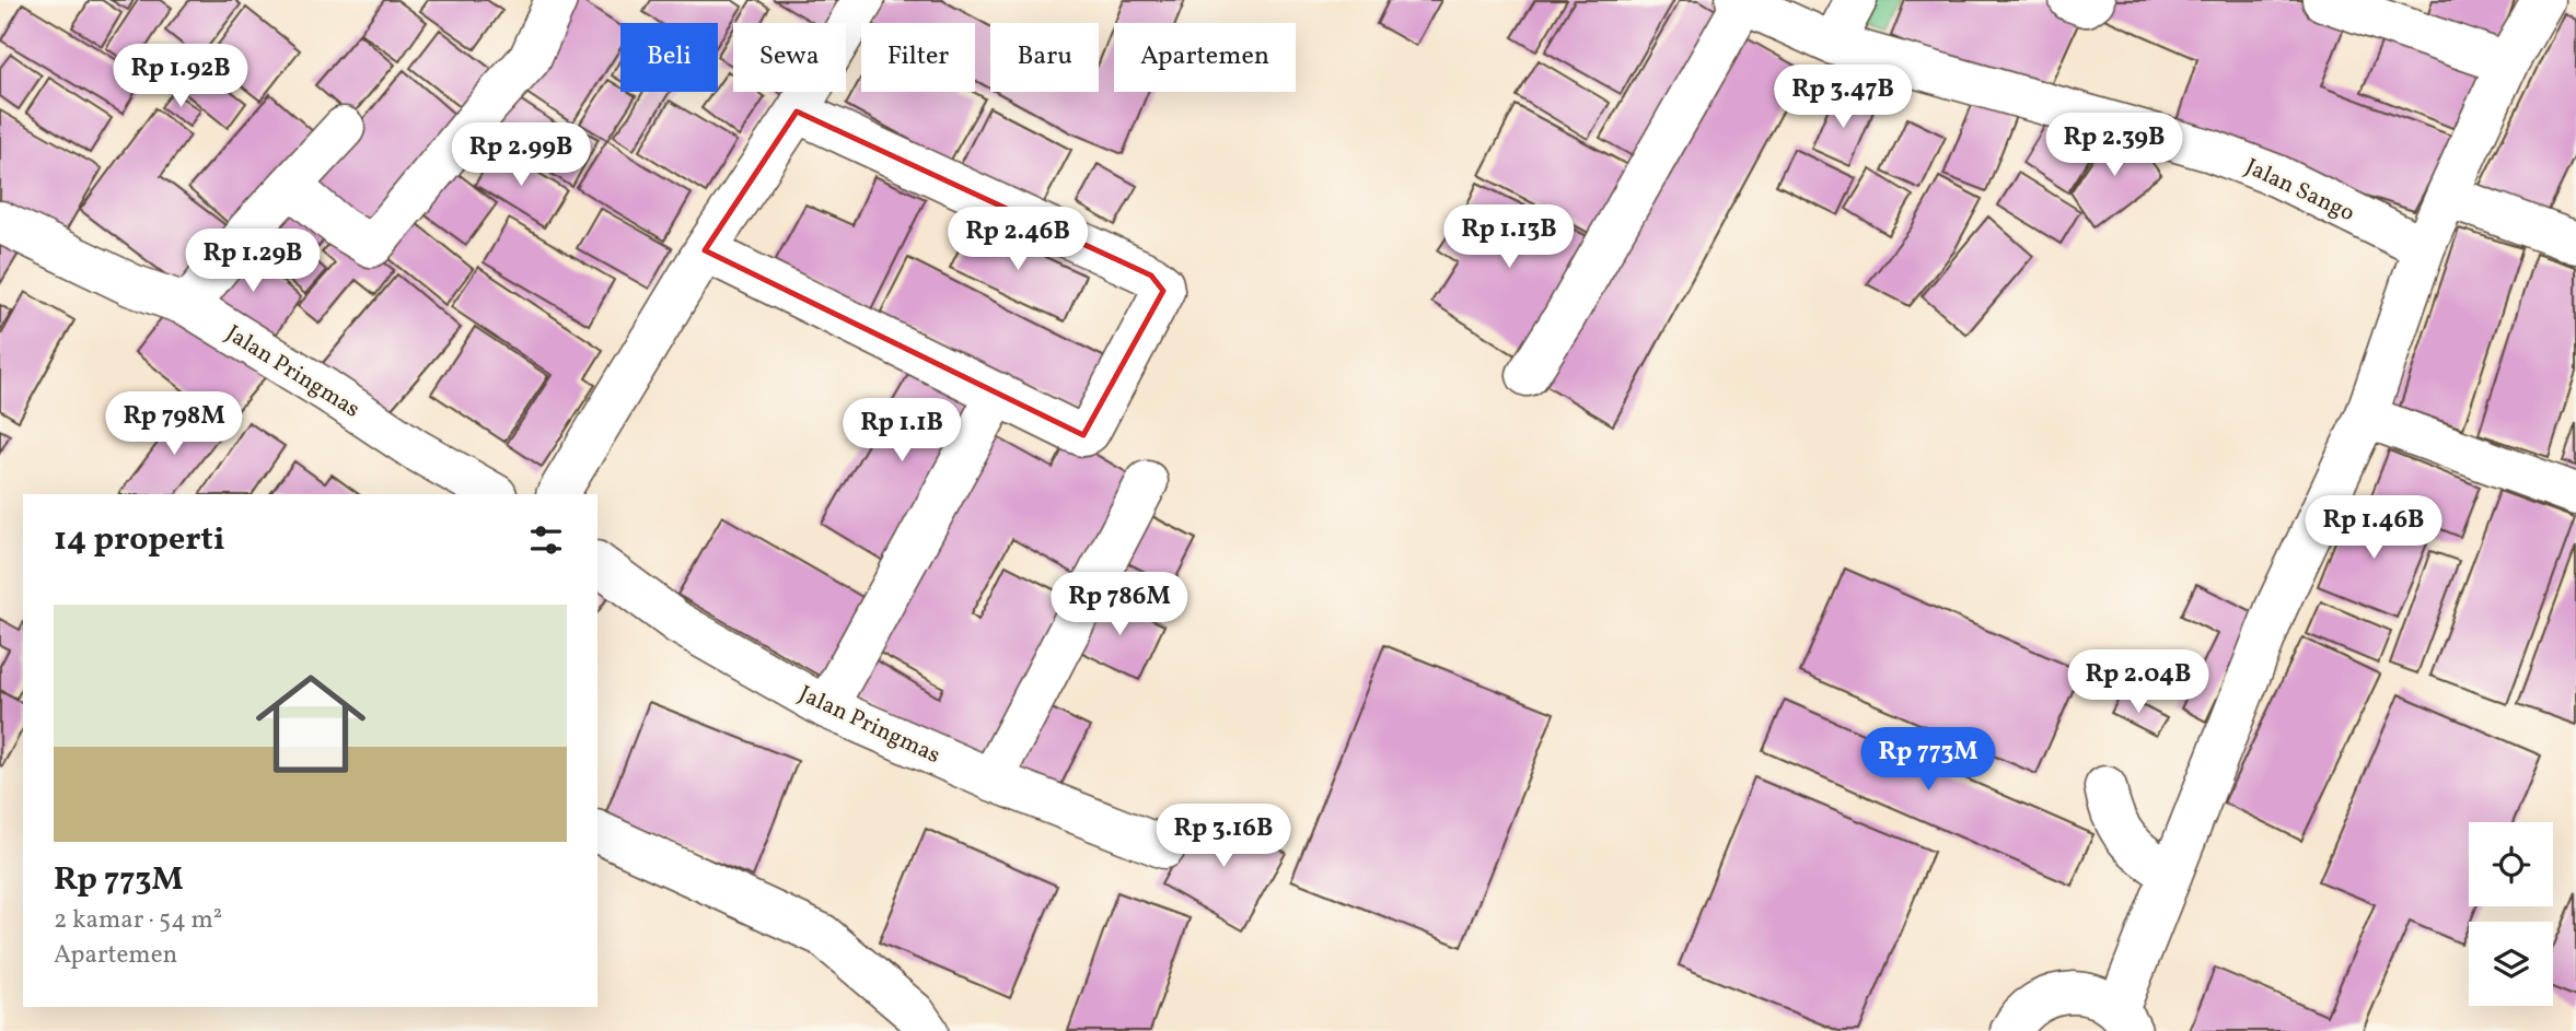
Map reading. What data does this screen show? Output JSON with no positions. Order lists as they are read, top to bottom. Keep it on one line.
{"streets":{"street":["Jalan Sango","Jalan Pringmas"]},"page":{"chip":["Beli","Sewa","Filter","Baru","Apartemen"],"price":["Rp 1.92B","Rp 3.47B","Rp 2.39B","Rp 2.99B","Rp 1.13B","Rp 2.46B","Rp 1.29B","Rp 798M","Rp 1.1B","Rp 1.46B","Rp 786M","Rp 2.04B","Rp 773M","Rp 3.16B"],"heading":"14 properti","list":[{"name":"Rp 773M","note":"2 kamar · 54 m² · Apartemen"}]}}
